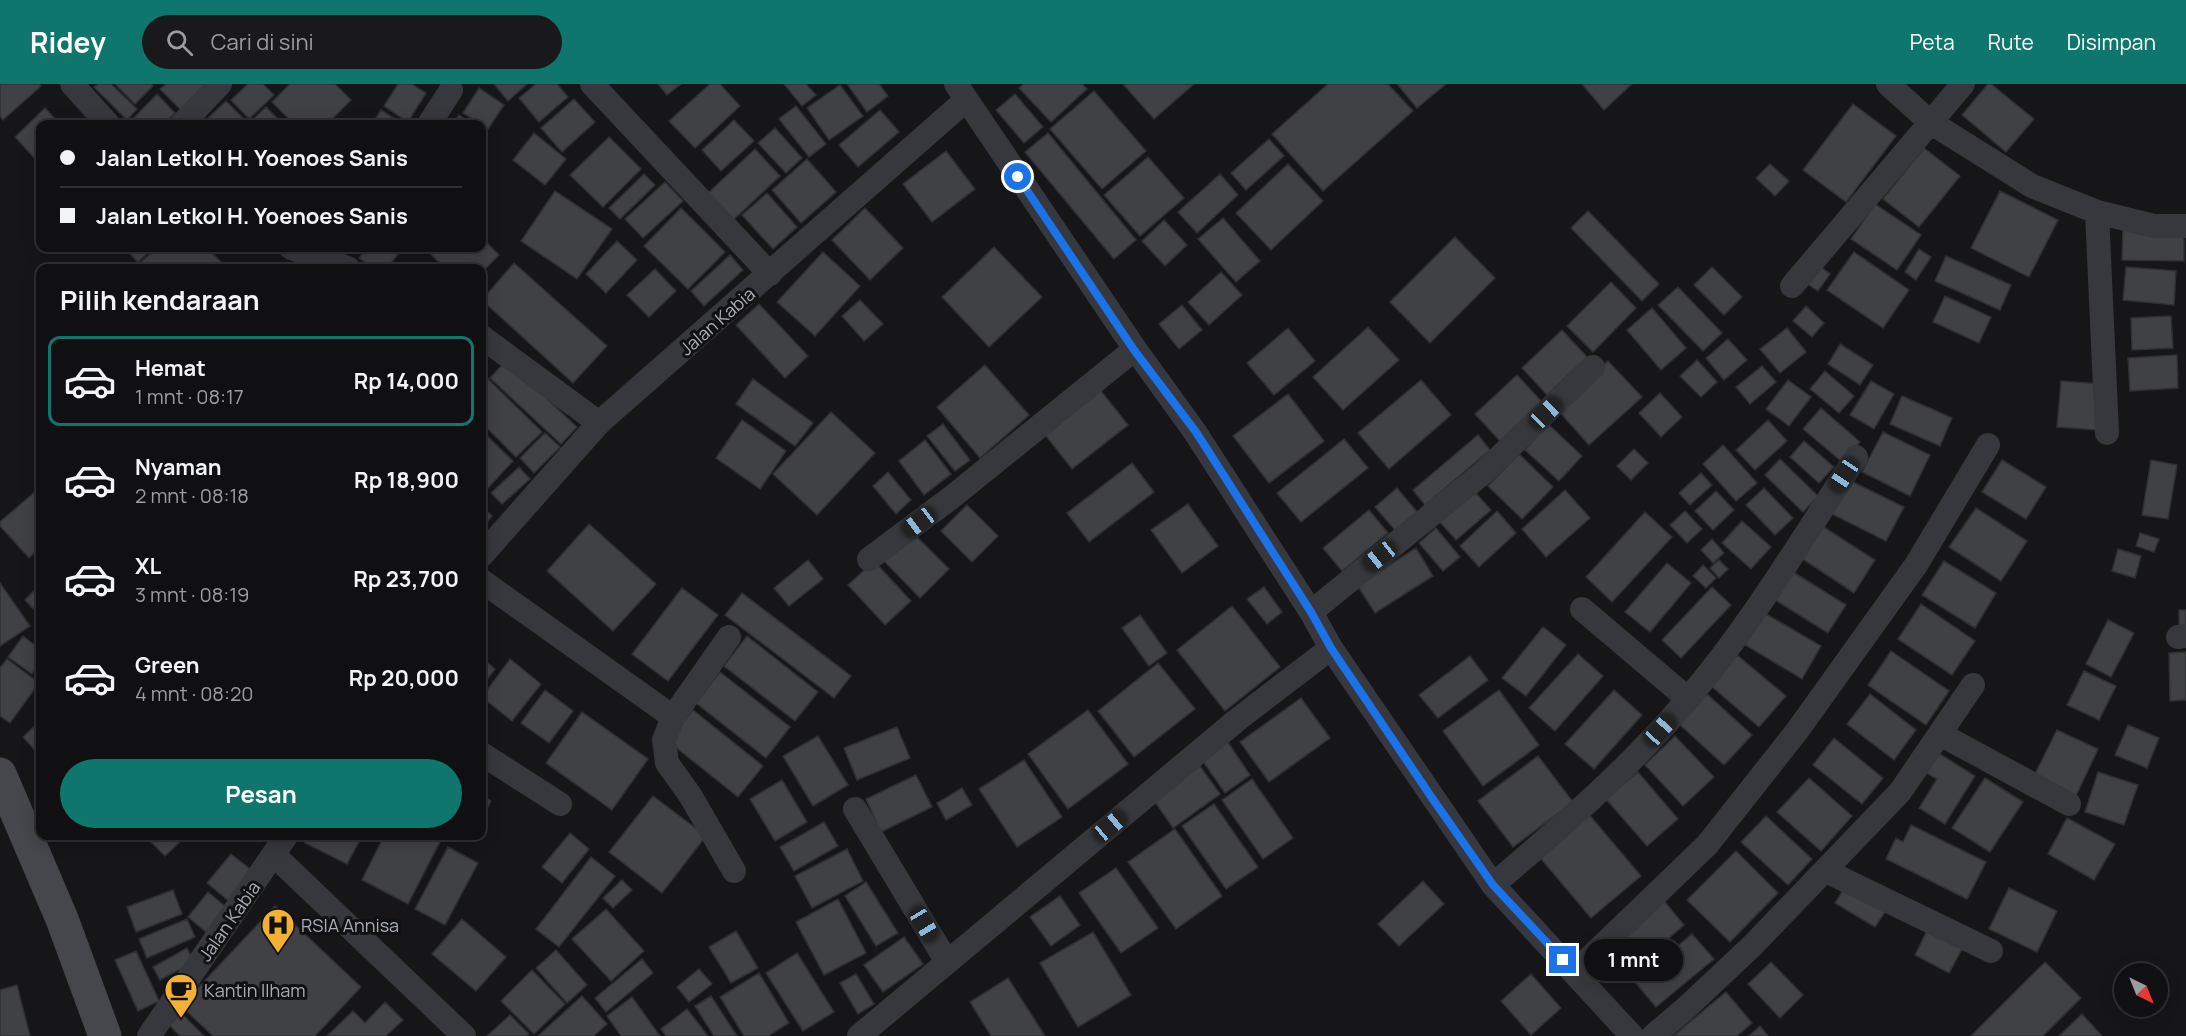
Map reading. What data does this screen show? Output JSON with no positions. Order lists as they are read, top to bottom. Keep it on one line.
{"streets":{"street":["Jalan Kabia"]},"places":{"hospital":["RSIA Annisa"],"cafe":["Kantin Ilham"]},"north":"bottom right","page":{"header":"Ridey","search":"Cari di sini","nav":["Peta","Rute","Disimpan"],"banner":["Jalan Letkol H. Yoenoes Sanis","Jalan Letkol H. Yoenoes Sanis"],"heading":"Pilih kendaraan","list":[{"name":"Hemat","note":"1 mnt · 08:17","value":"Rp 14,000"},{"name":"Nyaman","note":"2 mnt · 08:18","value":"Rp 18,900"},{"name":"XL","note":"3 mnt · 08:19","value":"Rp 23,700"},{"name":"Green","note":"4 mnt · 08:20","value":"Rp 20,000"}],"buttons":"Pesan","bubble":"1 mnt"}}
